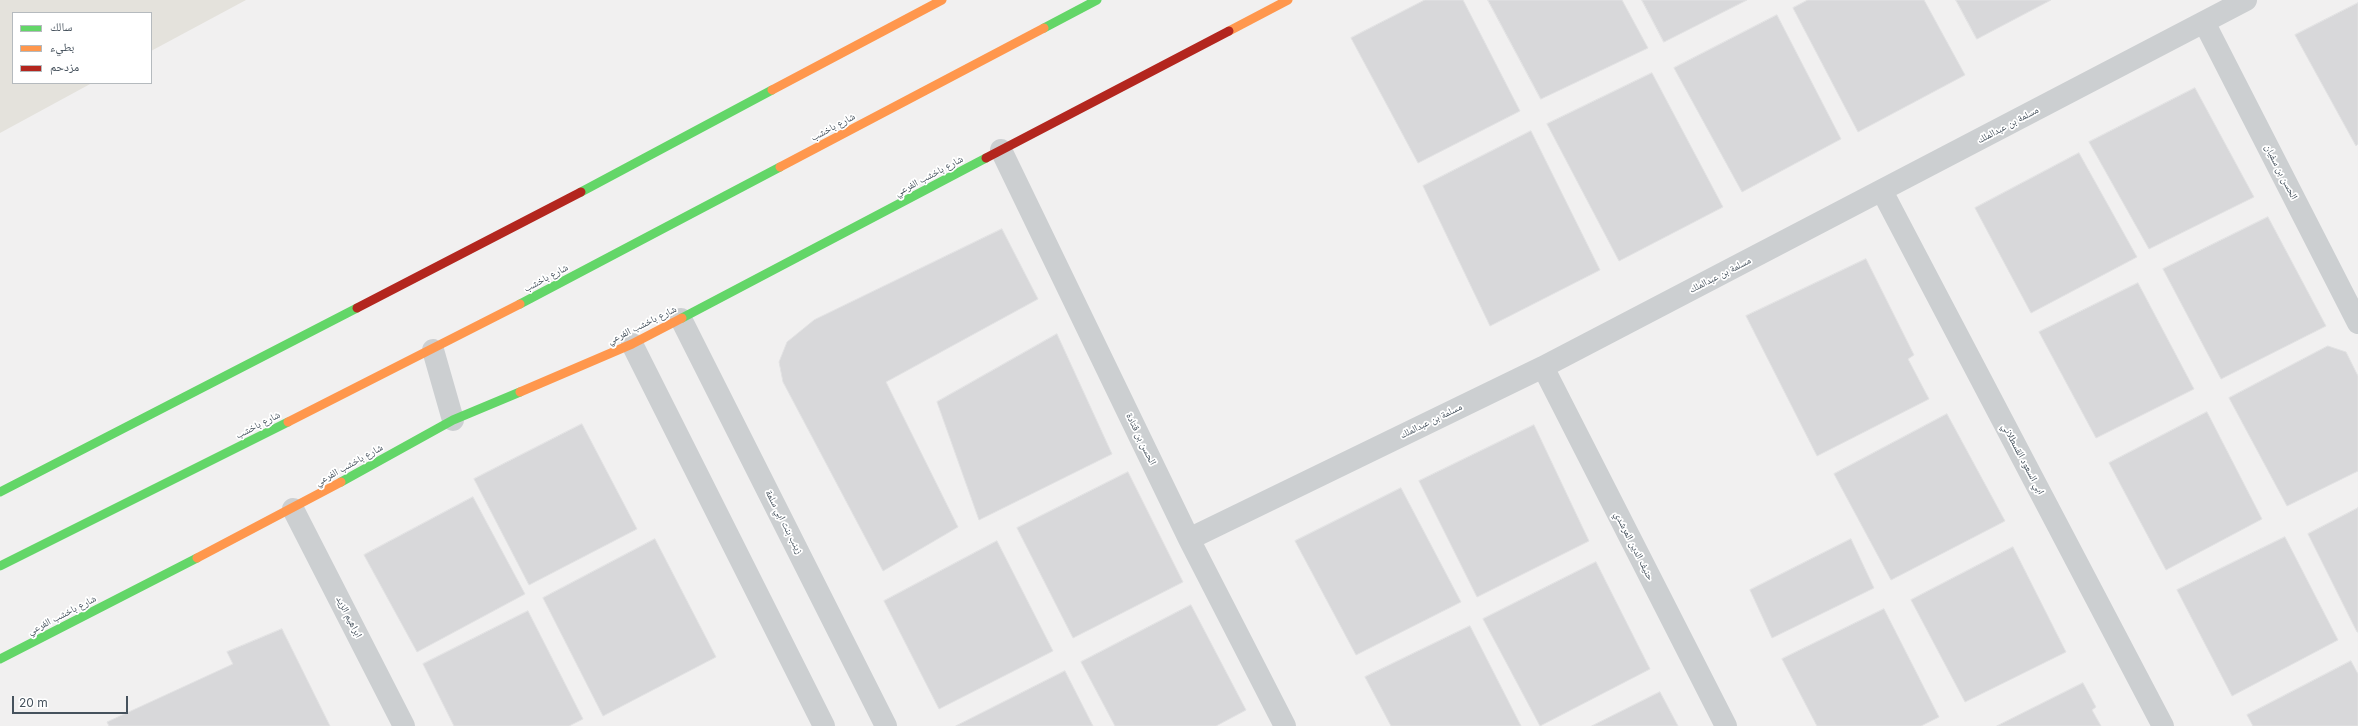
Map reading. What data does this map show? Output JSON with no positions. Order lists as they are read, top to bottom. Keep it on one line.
{"streets":{"main road":["شارع باخشب","شارع باخشب الفرعي"],"street":["مسلمة بن عبدالملك","الحسن بن سفيان","الحسن بن قتادة","ابي السعود القسطلاني","زينب بنت ابي سلمة","حنيف الدين المرشدي","ابراهيم الزيد"]},"crossings":[["مسلمة بن عبدالملك","الحسن بن سفيان"],["مسلمة بن عبدالملك","الحسن بن قتادة"],["مسلمة بن عبدالملك","ابي السعود القسطلاني"],["مسلمة بن عبدالملك","حنيف الدين المرشدي"],["شارع باخشب الفرعي","الحسن بن قتادة"],["شارع باخشب الفرعي","زينب بنت ابي سلمة"],["شارع باخشب الفرعي","ابراهيم الزيد"]],"legend":["سالك","بطيء","مزدحم"],"scale_bar":"20 m"}
